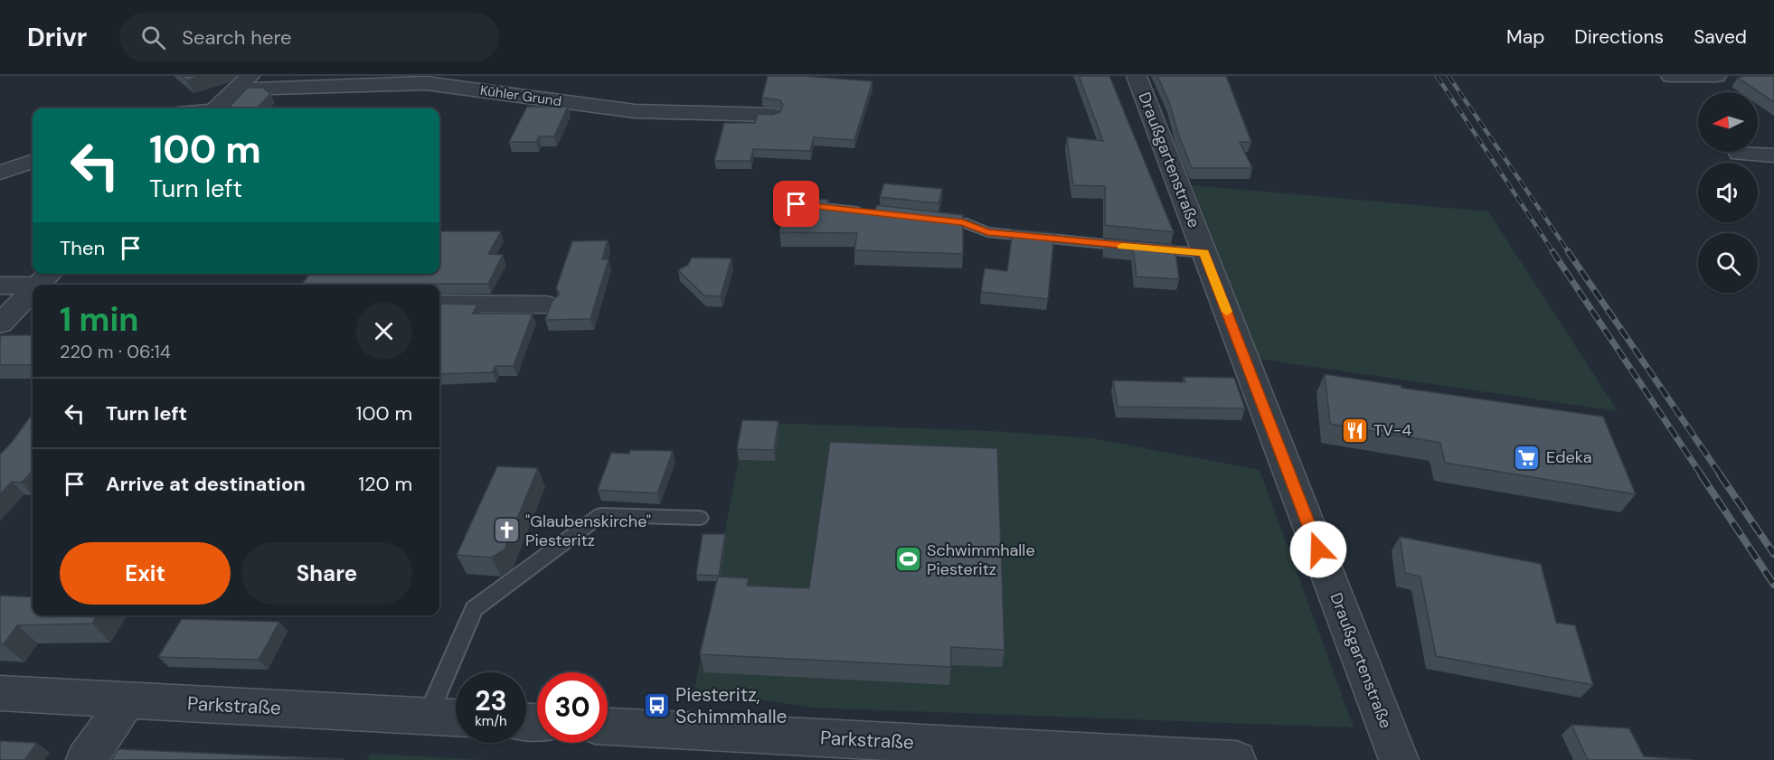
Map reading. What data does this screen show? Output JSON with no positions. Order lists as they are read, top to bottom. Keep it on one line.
{"streets":{"street":["Kühler Grund","Draußgartenstraße","Parkstraße"]},"places":{"restaurant":["TV-4"],"supermarket":["Edeka"],"church":["\"Glaubenskirche\" Piesteritz"],"sports":["Schwimmhalle Piesteritz"],"bus stop":["Piesteritz, Schimmhalle"]},"north":"left","page":{"header":"Drivr","search":"Search here","nav":["Map","Directions","Saved"],"turn":["100 m","Turn left"],"then":"Then","heading":["1 min","220 m · 06:14"],"list":[{"name":"Turn left","value":"100 m"},{"name":"Arrive at destination","value":"120 m"}],"buttons":["Exit","Share"],"speed":"23 km/h","limit":"30"}}
